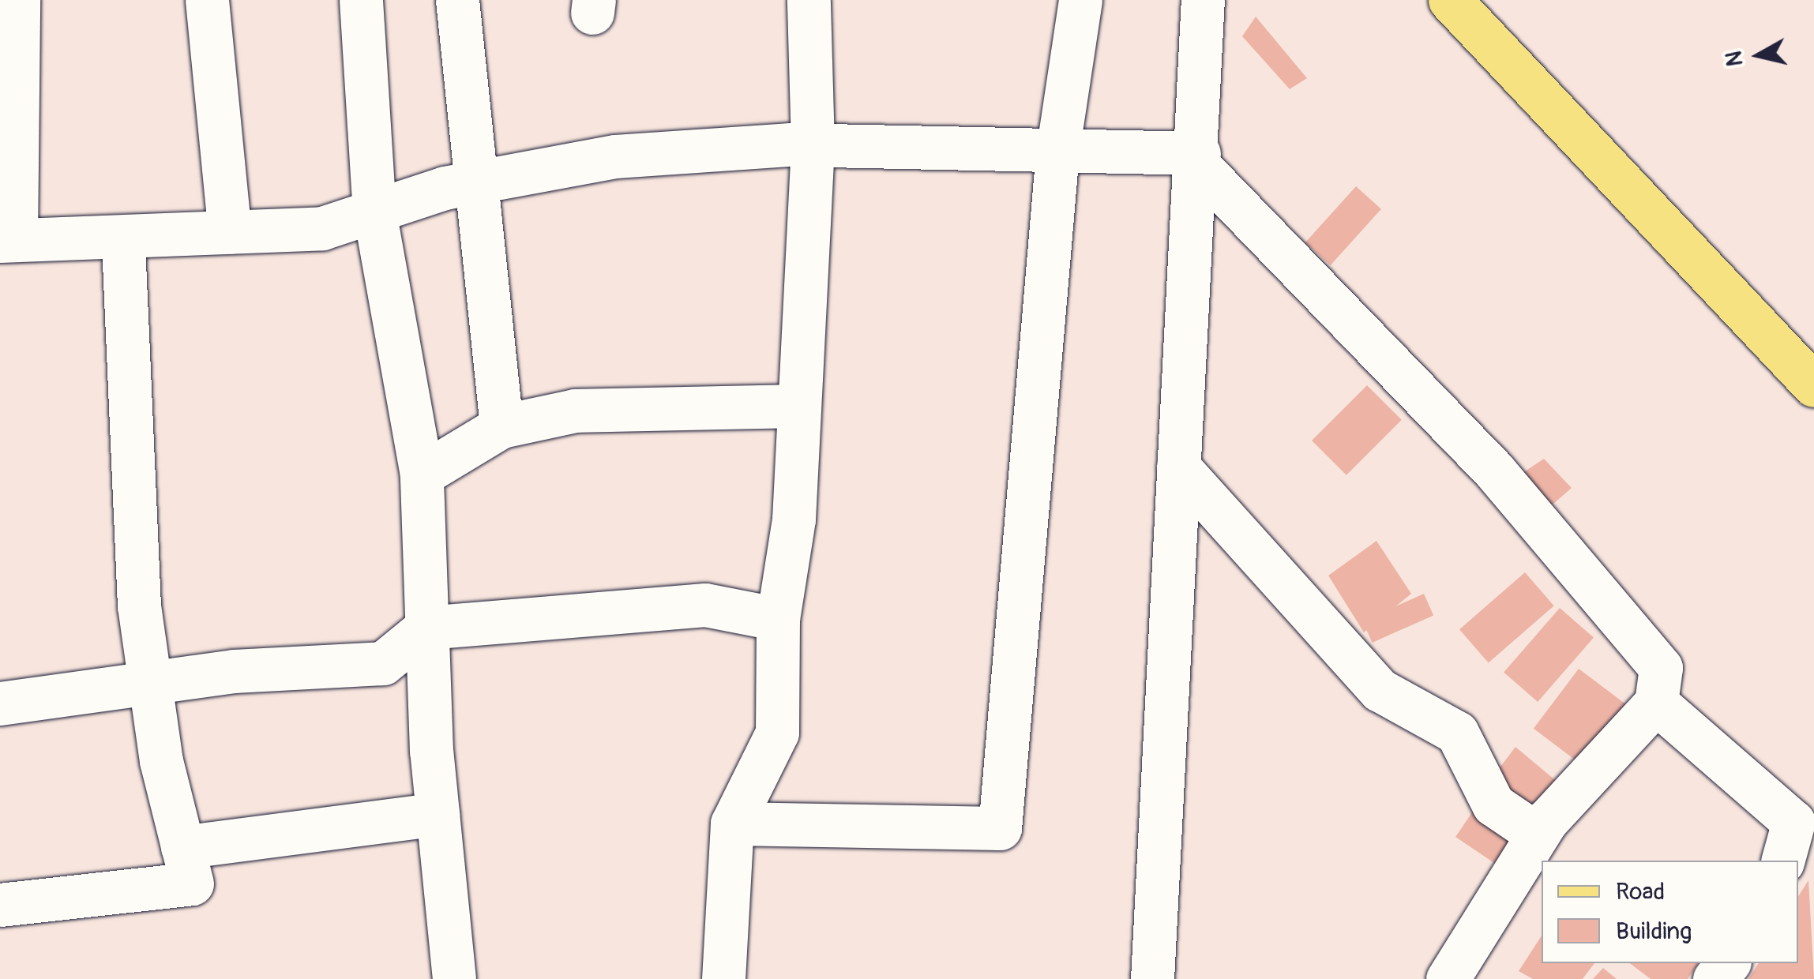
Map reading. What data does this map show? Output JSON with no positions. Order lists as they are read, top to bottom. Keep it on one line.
{"legend":["Road","Building"],"north":"left"}
